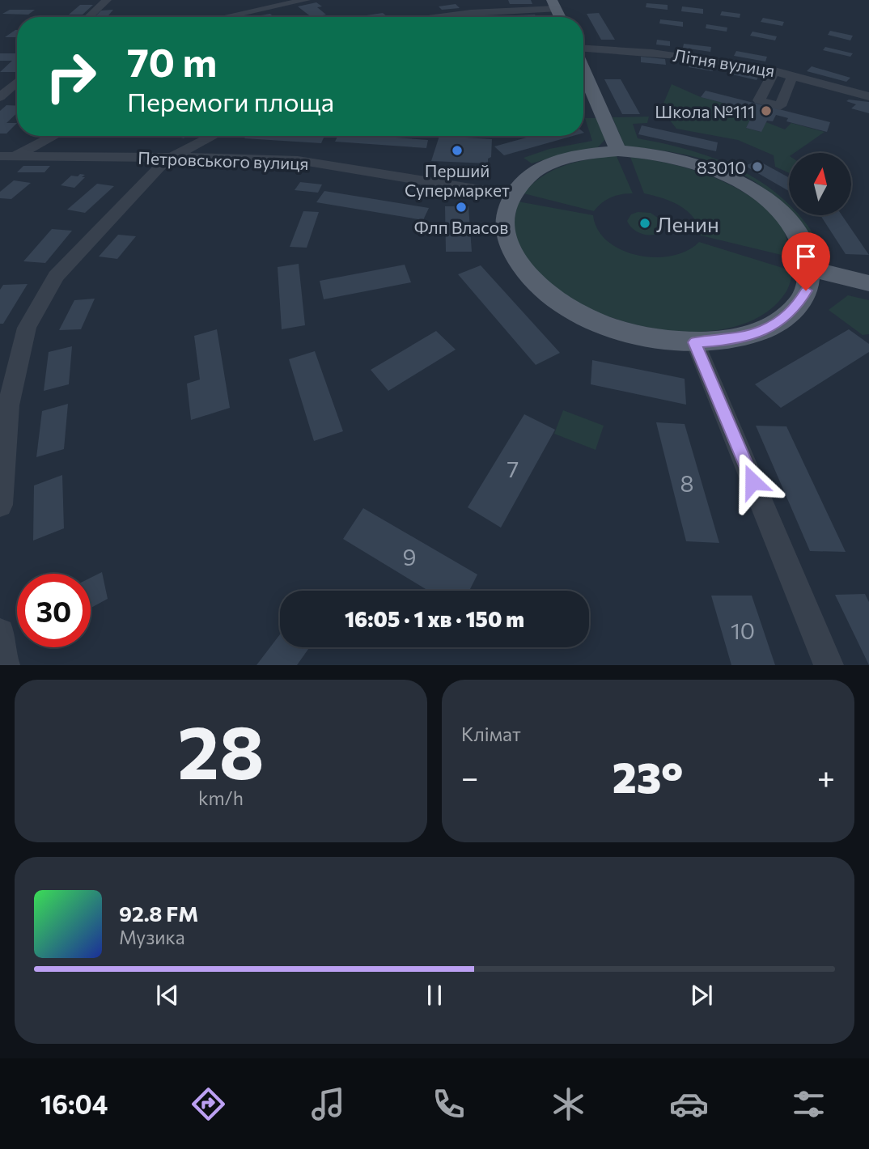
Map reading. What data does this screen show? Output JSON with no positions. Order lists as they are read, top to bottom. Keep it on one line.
{"streets":{"street":["Літня вулиця","Петровського вулиця"]},"places":["Школа №111","Перший Супермаркет","83010","Флп Власов","Ленин"],"house_numbers":["7","8","9","10"],"north":"top","page":{"turn":["70 m","Перемоги площа"],"limit":"30","trip":"16:05 · 1 хв · 150 m","tile":[["28","km/h"],"Клімат"],"heat":["−","23°","+"],"song":["92.8 FM","Музика"],"tabs":"16:04"}}
